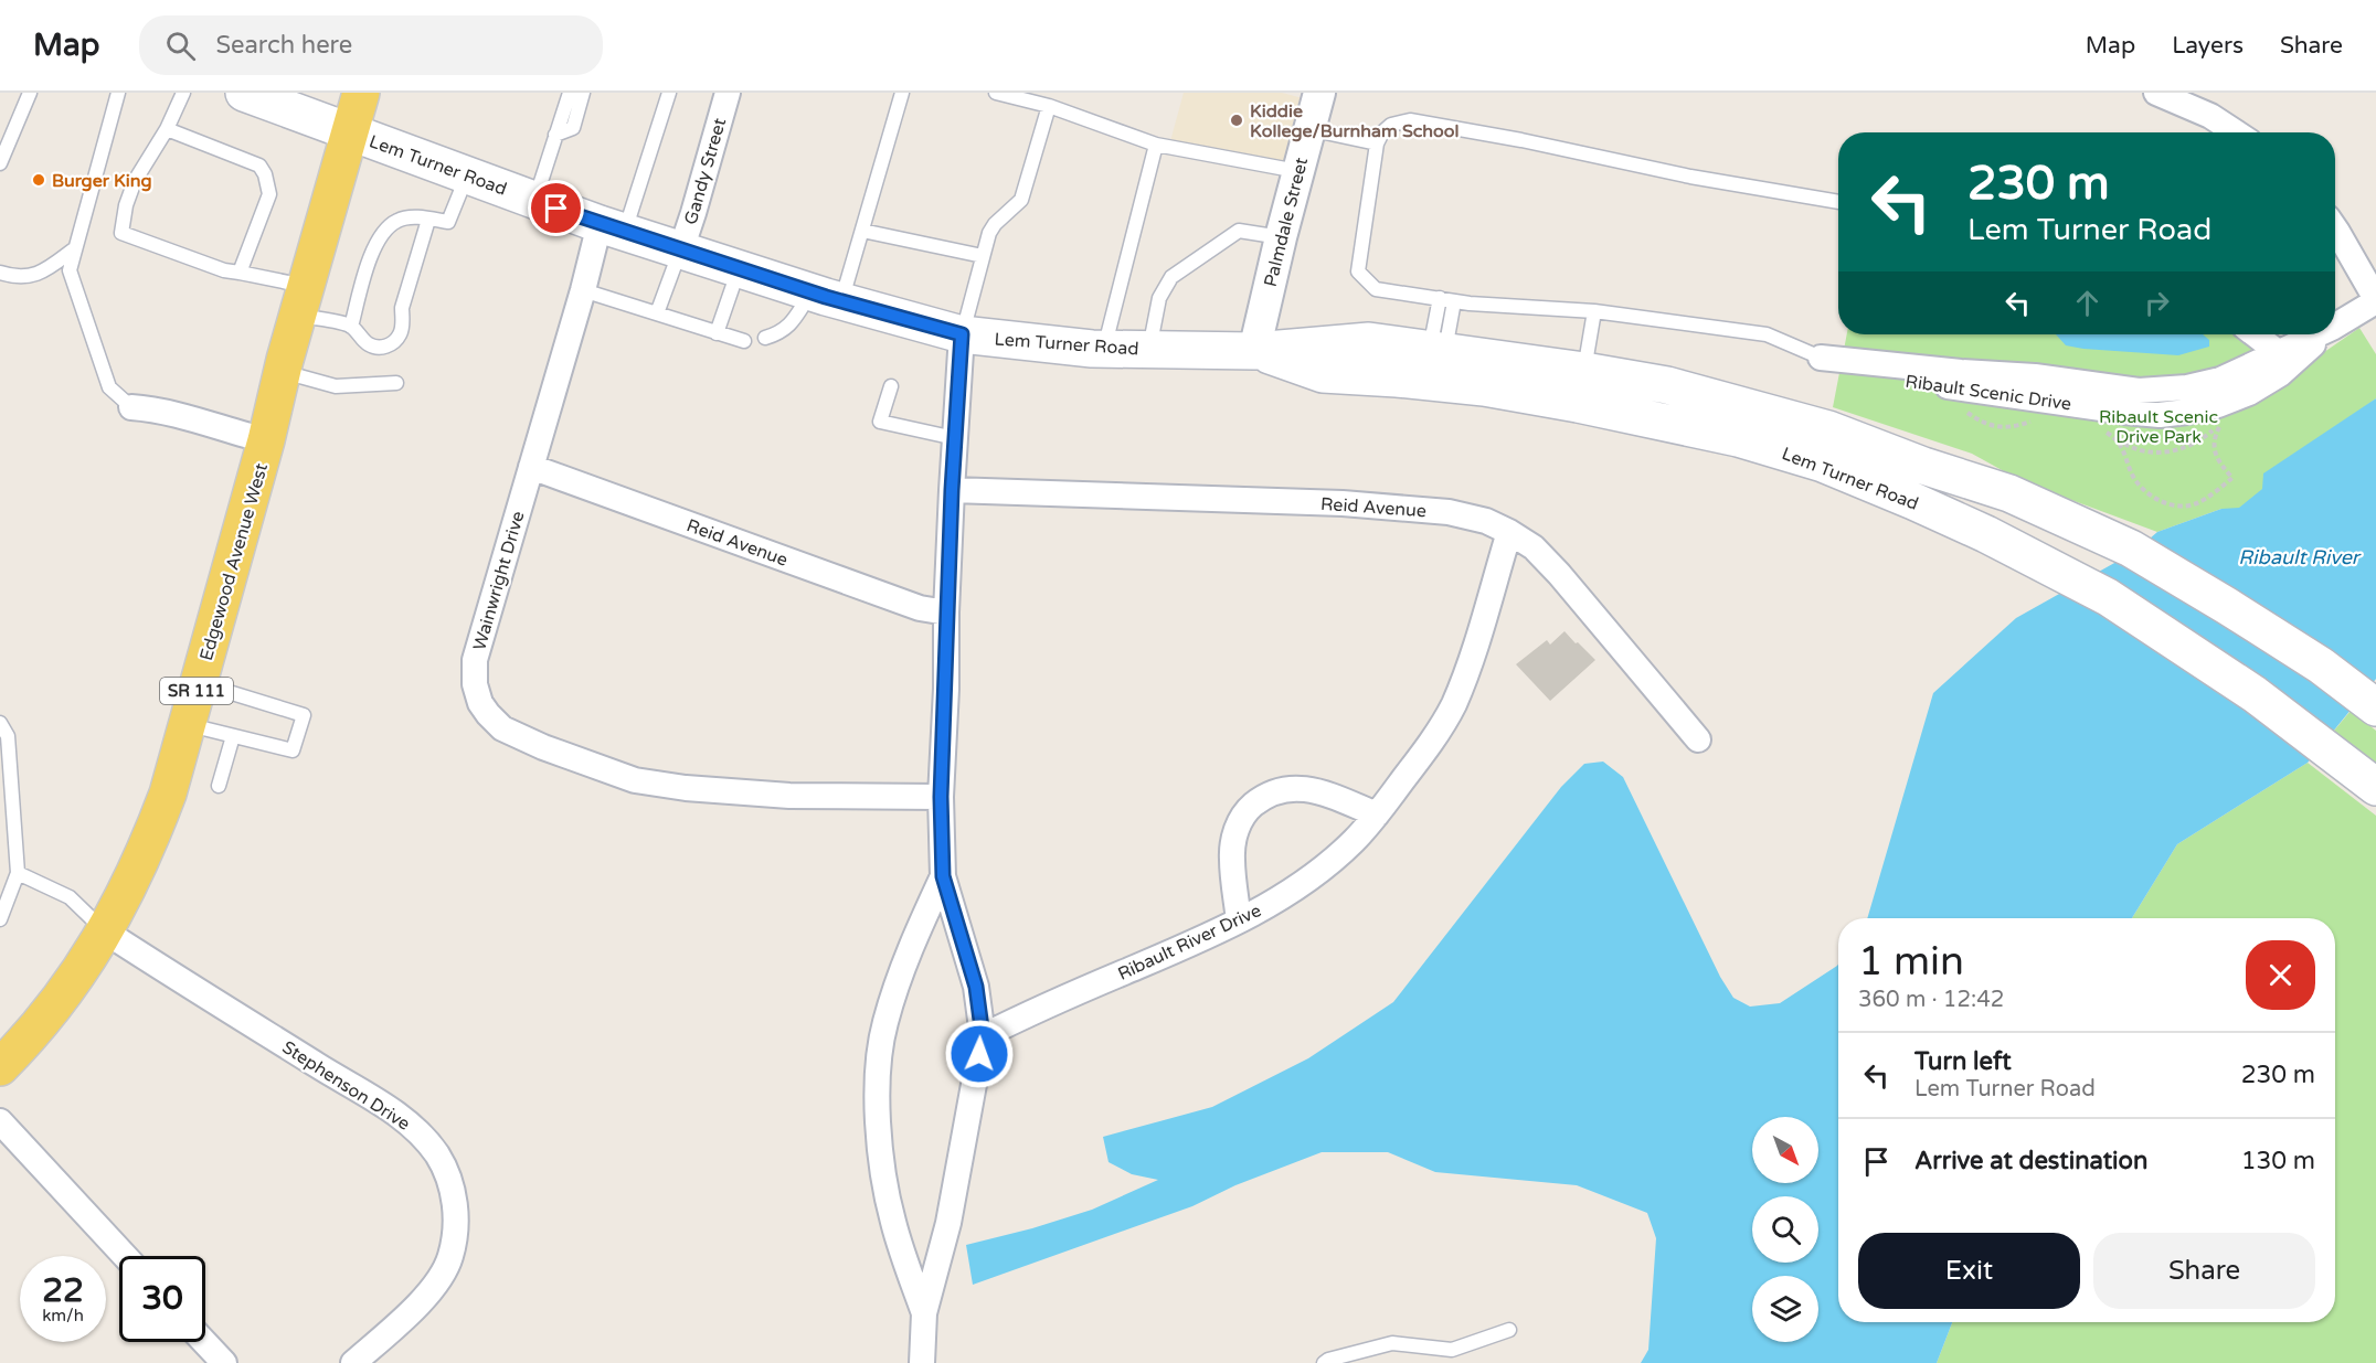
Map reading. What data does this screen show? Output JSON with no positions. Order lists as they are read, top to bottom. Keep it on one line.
{"streets":{"main road":["Lem Turner Road","Edgewood Avenue West","SR 111"],"street":["Gandy Street","Palmdale Street","Ribault Scenic Drive","Reid Avenue","Wainwright Drive","Ribault River Drive","Stephenson Drive"]},"crossings":[["Lem Turner Road","Gandy Street"],["Lem Turner Road","Palmdale Street"],["Lem Turner Road","Edgewood Avenue West"],["Lem Turner Road","Wainwright Drive"],["Reid Avenue","Wainwright Drive"],["Reid Avenue","Ribault River Drive"],["Edgewood Avenue West","Stephenson Drive"]],"water":["Ribault River"],"parks":["Ribault Scenic Drive Park"],"places":["Kiddie Kollege/Burnham School","Burger King"],"north":"bottom right","page":{"header":"Map","search":"Search here","nav":["Map","Layers","Share"],"turn":["230 m","Lem Turner Road"],"heading":["1 min","360 m · 12:42"],"list":[{"name":"Turn left","note":"Lem Turner Road","value":"230 m"},{"name":"Arrive at destination","value":"130 m"}],"buttons":["Exit","Share"],"speed":"22 km/h","limit":"30"}}
